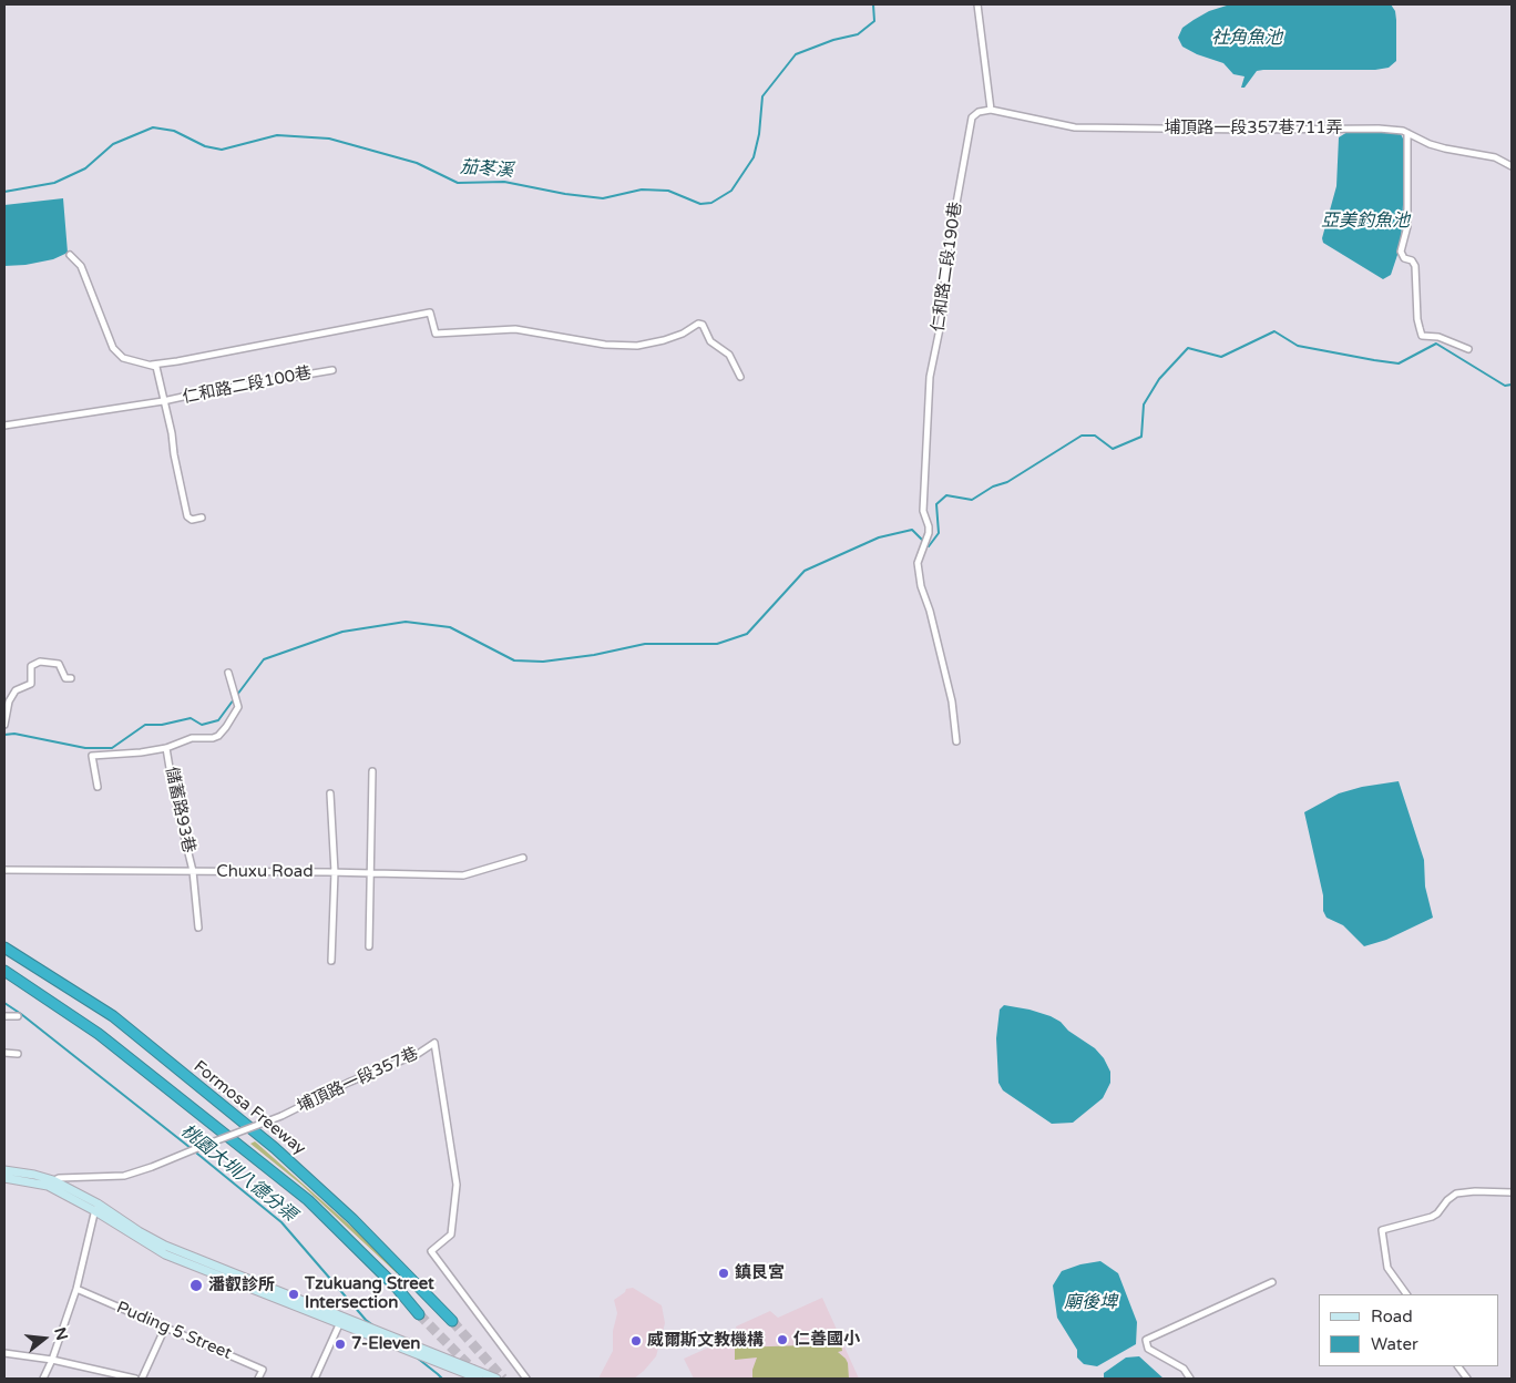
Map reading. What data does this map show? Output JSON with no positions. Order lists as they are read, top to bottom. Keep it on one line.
{"streets":{"highway":["Formosa Freeway"],"street":["埔頂路一段357巷711弄","仁和路二段190巷","仁和路二段100巷","儲蓄路93巷","Chuxu Road","埔頂路一段357巷","Puding 5 Street"]},"crossings":[["埔頂路一段357巷711弄","仁和路二段190巷"],["儲蓄路93巷","Chuxu Road"]],"water":["社角魚池","茄苳溪","亞美釣魚池","桃園大圳八德分渠","廟後埤"],"places":["鎮艮宮","潘叡診所","Tzukuang Street Intersection","仁善國小","威爾斯文教機構","7-Eleven"],"legend":["Road","Water"],"north":"right"}
